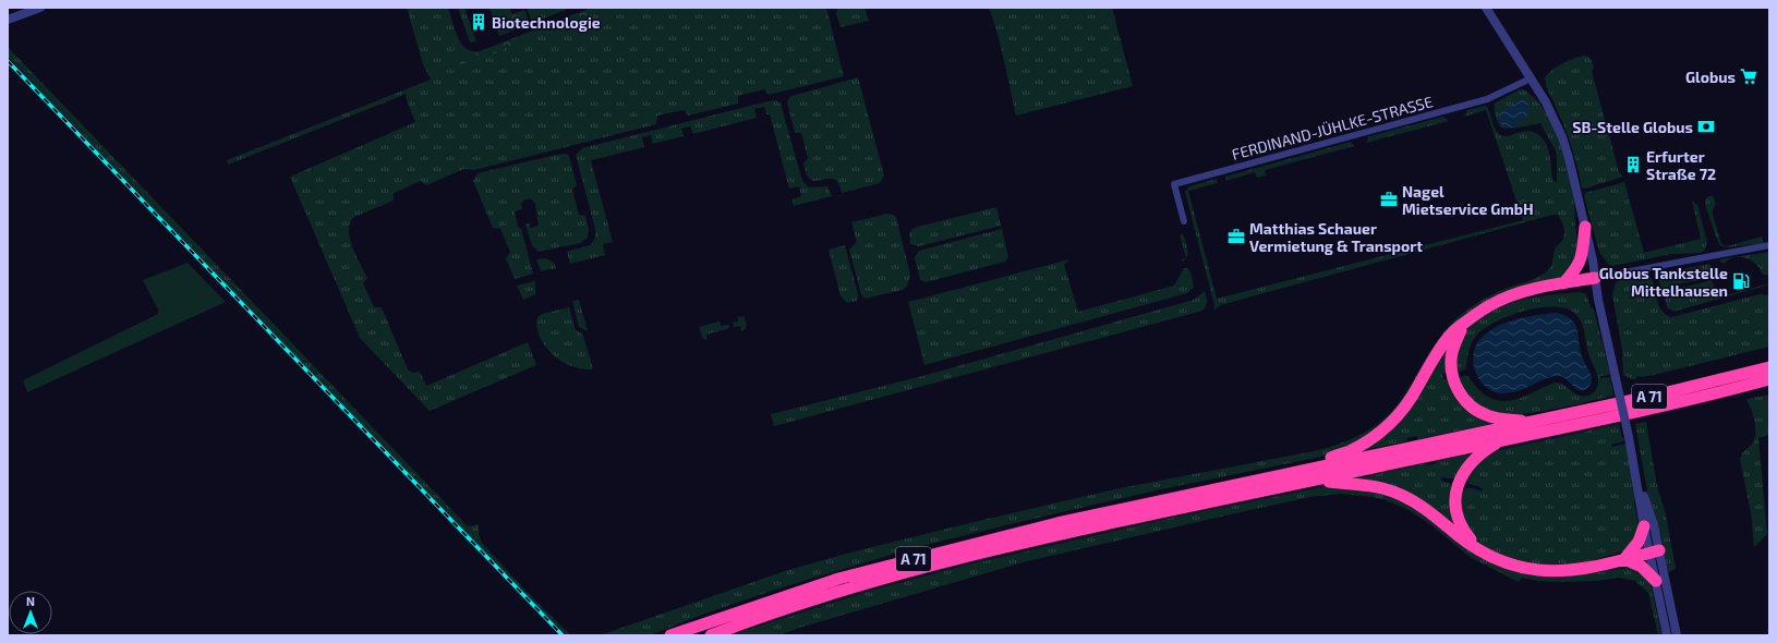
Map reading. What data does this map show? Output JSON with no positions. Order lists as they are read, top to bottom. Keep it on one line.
{"streets":{"highway":["A 71"],"street":["FERDINAND-JÜHLKE-STRASSE"]},"places":{"building":["Biotechnologie","Erfurter Straße 72"],"supermarket":["Globus"],"bank":["SB-Stelle Globus"],"office":["Nagel Mietservice GmbH","Matthias Schauer Vermietung & Transport"],"fuel station":["Globus Tankstelle Mittelhausen"]},"north":"top"}
